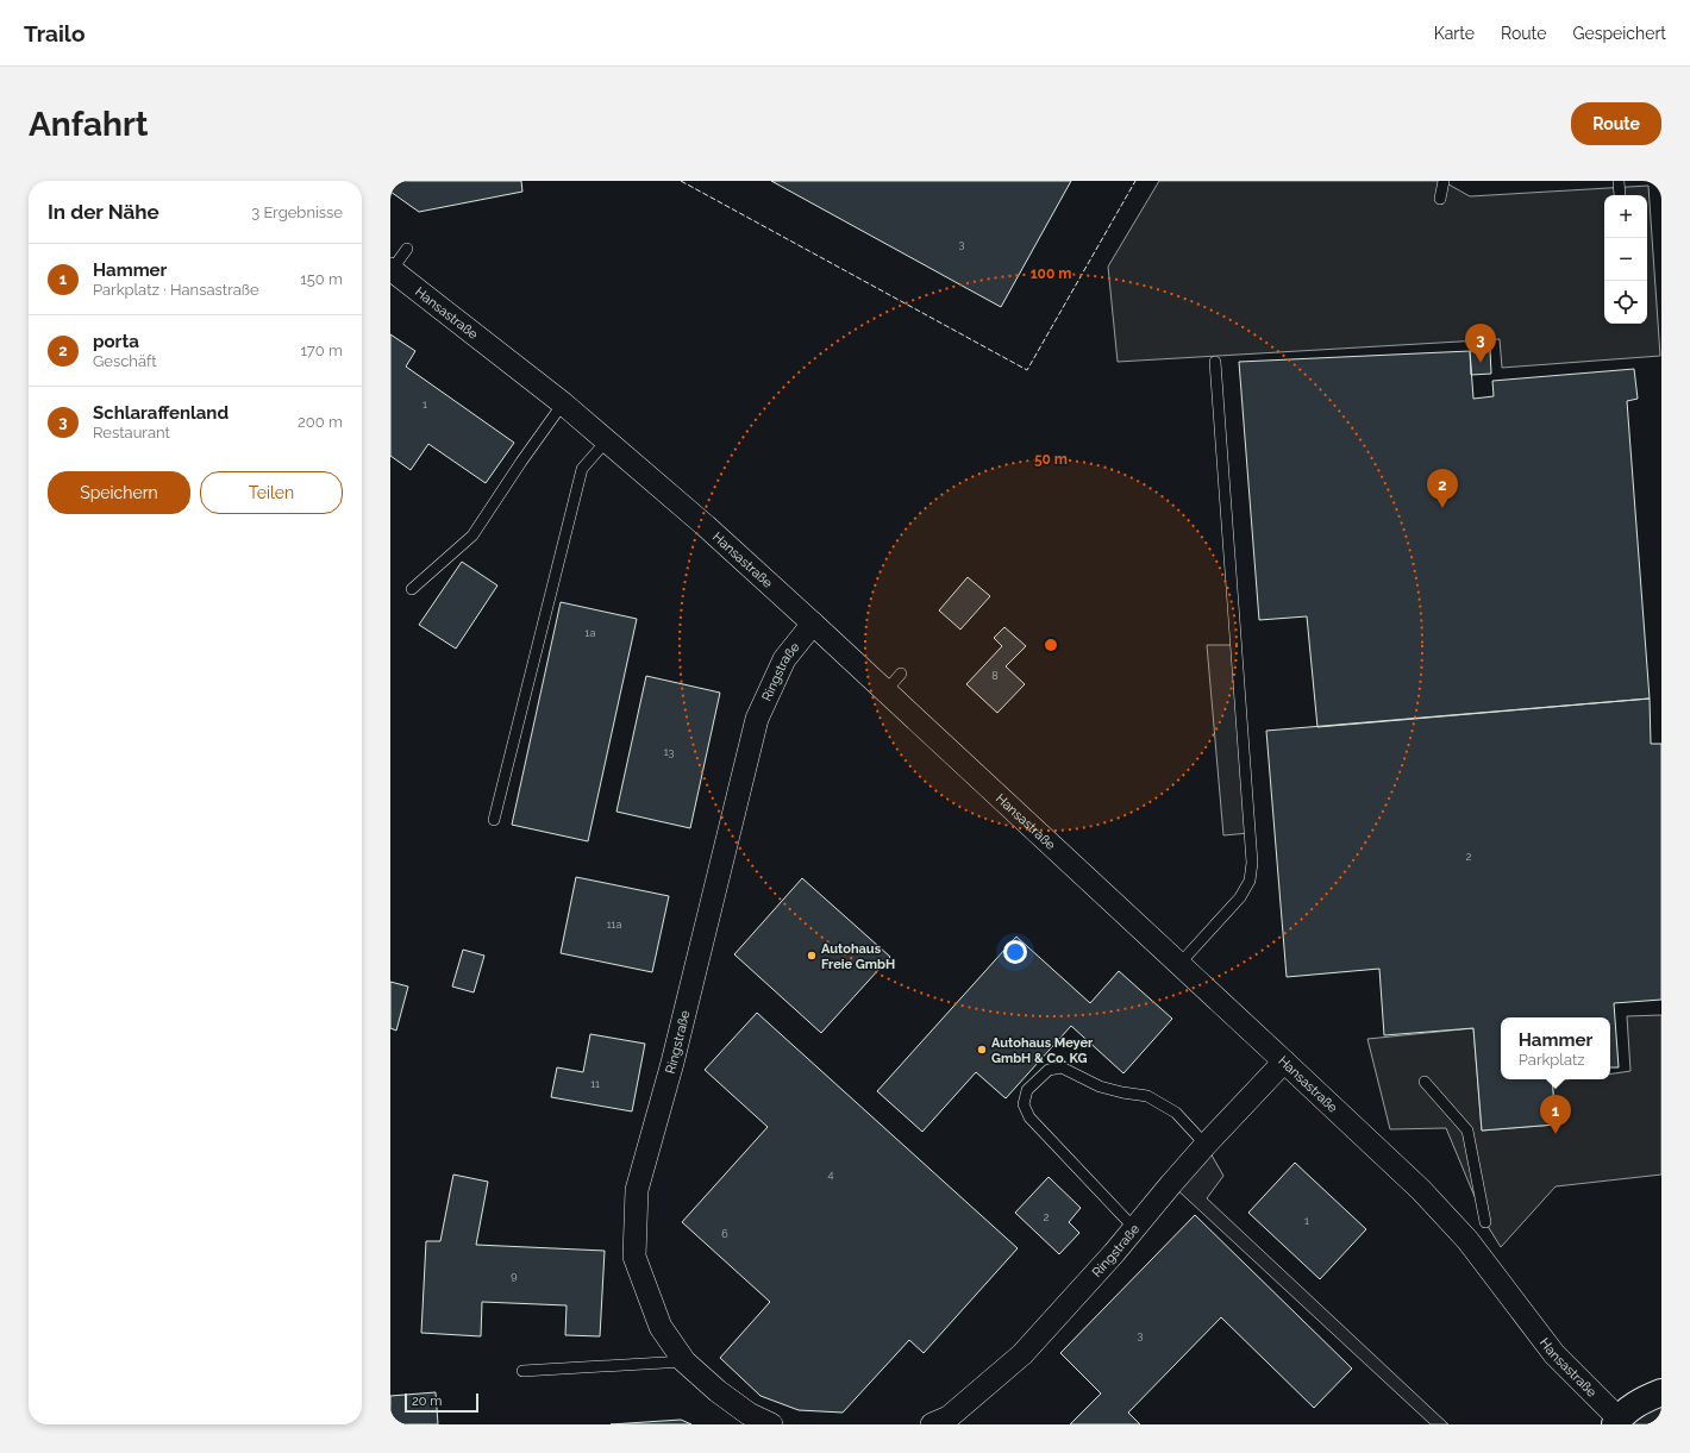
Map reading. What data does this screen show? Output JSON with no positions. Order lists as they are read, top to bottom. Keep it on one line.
{"streets":{"street":["Hansastraße","Ringstraße"]},"crossings":[["Hansastraße","Ringstraße"]],"places":["Autohaus Freie GmbH","Autohaus Meyer GmbH & Co. KG"],"house_numbers":["3","1","1a","8","13","2","11a","11","4","2","1","6","9","3"],"scale_bar":"20 m","page":{"header":"Trailo","nav":["Karte","Route","Gespeichert"],"buttons":["Route",["Speichern","Teilen"]],"title":"Anfahrt","heading":["In der Nähe","3 Ergebnisse"],"map_buttons":["+","−"],"list":[{"mark":"1","name":"Hammer","note":"Parkplatz · Hansastraße","value":"150 m"},{"mark":"2","name":"porta","note":"Geschäft","value":"170 m"},{"mark":"3","name":"Schlaraffenland","note":"Restaurant","value":"200 m"}],"pins":["3","2","1"],"popup":["Hammer","Parkplatz"],"scale":"20 m"},"rings":["100 m","50 m"]}
